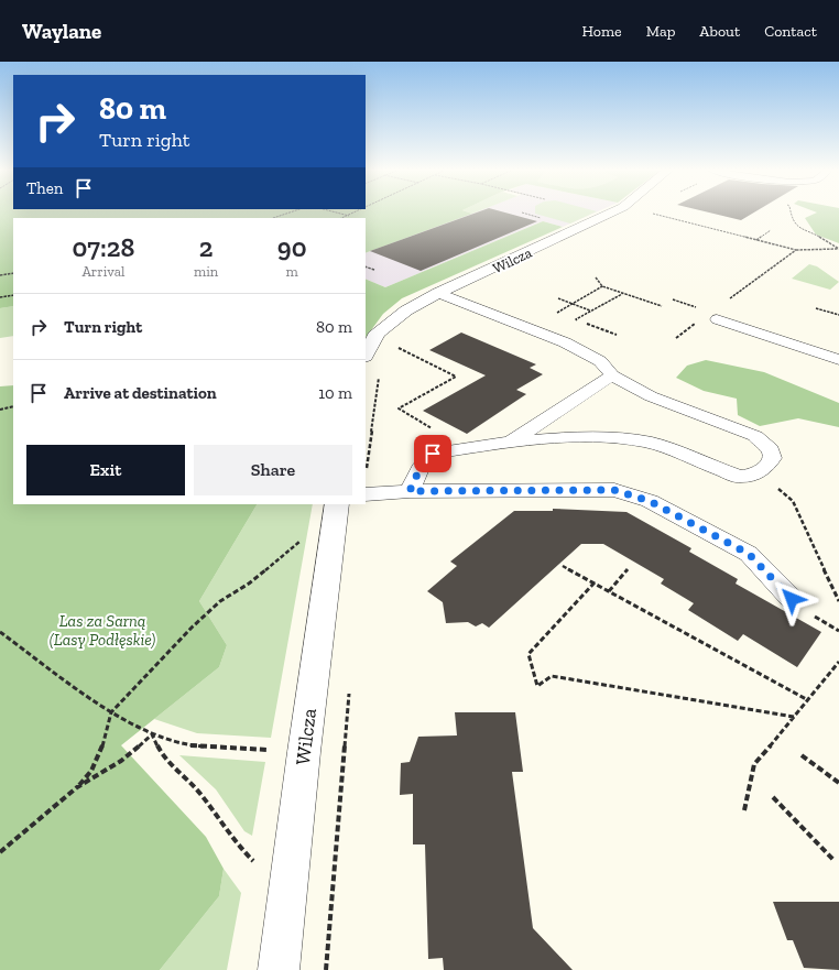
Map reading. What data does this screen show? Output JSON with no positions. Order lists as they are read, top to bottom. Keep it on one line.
{"streets":{"street":["Wilcza"]},"parks":["Las za Sarną (Lasy Podłęskie)"],"page":{"header":"Waylane","nav":["Home","Map","About","Contact"],"turn":["80 m","Turn right"],"then":"Then","eta":["07:28","Arrival","2","min","90","m"],"list":[{"name":"Turn right","value":"80 m"},{"name":"Arrive at destination","value":"10 m"}],"buttons":["Exit","Share"]}}
